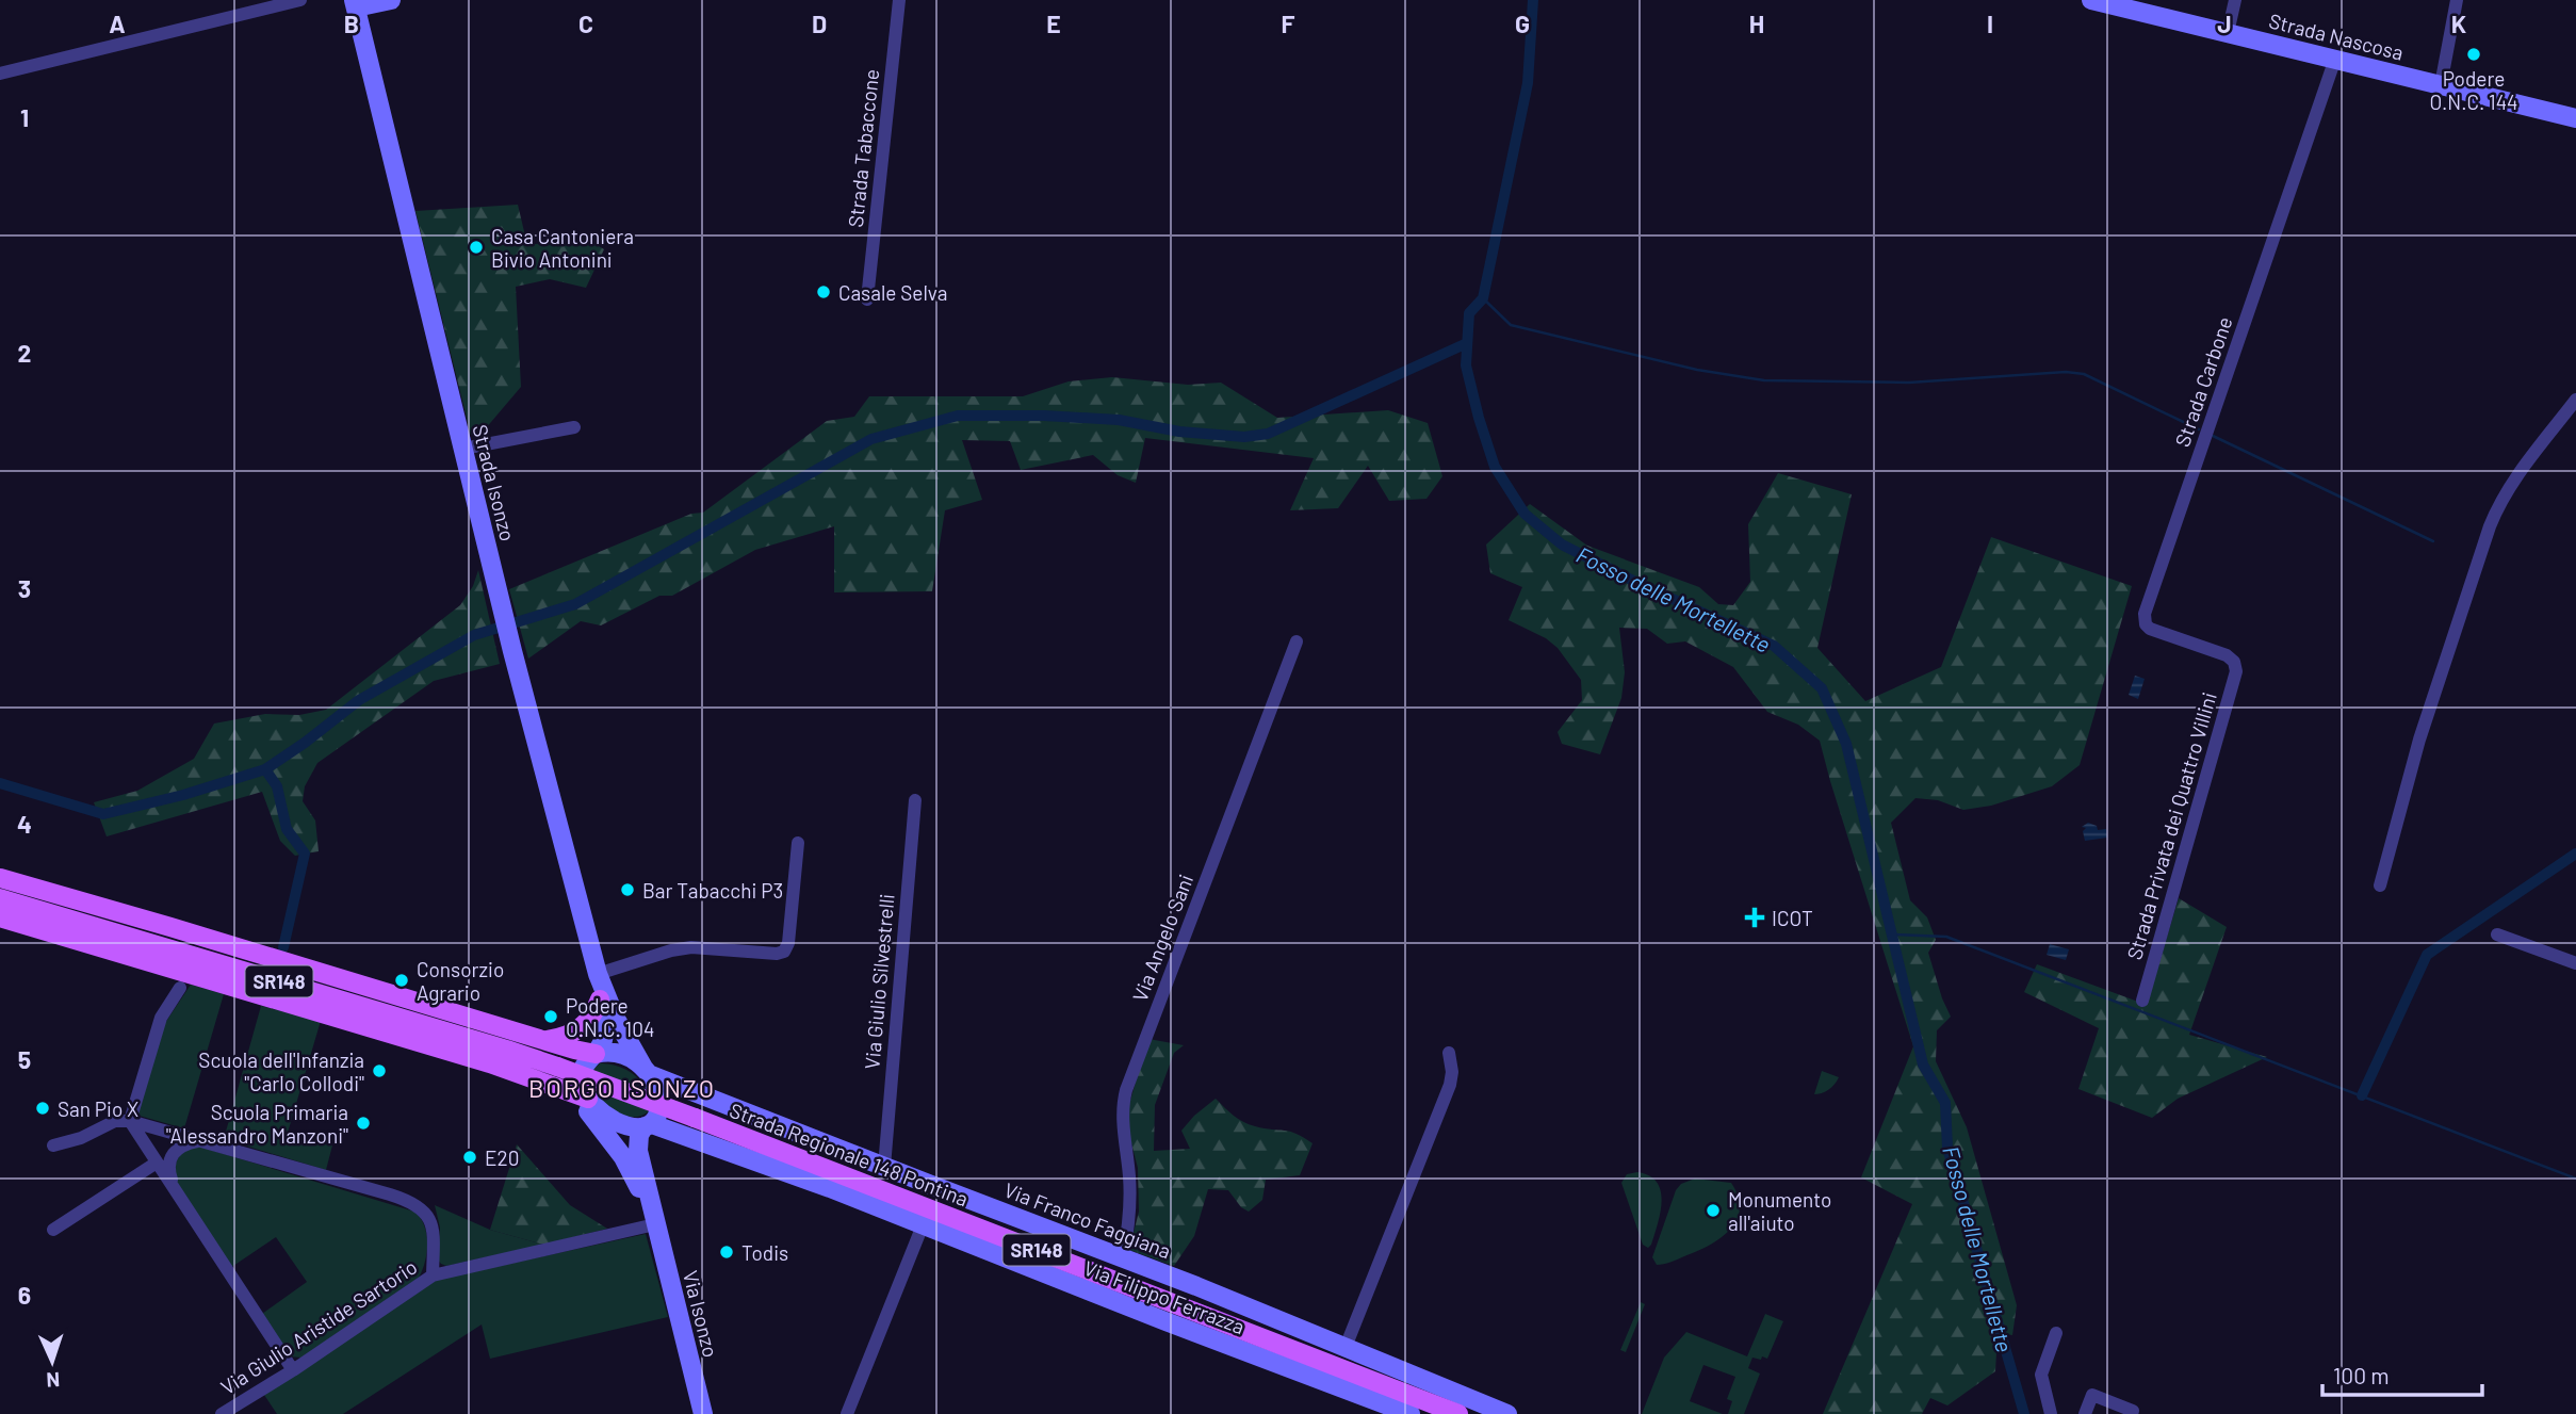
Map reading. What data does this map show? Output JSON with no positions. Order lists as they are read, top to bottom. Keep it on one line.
{"streets":{"main road":["SR148","Strada Regionale 148 Pontina"],"street":["Strada Nascosa","Strada Tabaccone","Strada Carbone","Strada Isonzo","Strada Privata dei Quattro Villini","Via Angelo Sani","Via Giulio Silvestrelli","Via Franco Faggiana","Via Filippo Ferrazza","Via Isonzo","Via Giulio Aristide Sartorio"]},"crossings":[["Strada Nascosa","Strada Carbone"],["Strada Carbone","Strada Privata dei Quattro Villini"],["Via Angelo Sani","Via Franco Faggiana"],["Via Giulio Silvestrelli","Via Franco Faggiana"],["Via Franco Faggiana","Via Filippo Ferrazza"],["Via Isonzo","Via Giulio Aristide Sartorio"]],"districts":["BORGO ISONZO"],"water":["Fosso delle Mortellette"],"places":{"other":["Podere O.N.C. 144","Casa Cantoniera Bivio Antonini","Casale Selva","Bar Tabacchi P3","Consorzio Agrario","Podere O.N.C. 104","Scuola dell'Infanzia \"Carlo Collodi\"","San Pio X","Scuola Primaria \"Alessandro Manzoni\"","E20","Monumento all'aiuto","Todis"],"health":["ICOT"]},"scale_bar":"100 m","north":"bottom","grid":{"columns":["A","B","C","D","E","F","G","H","I","J","K"],"rows":["1","2","3","4","5","6"]}}
